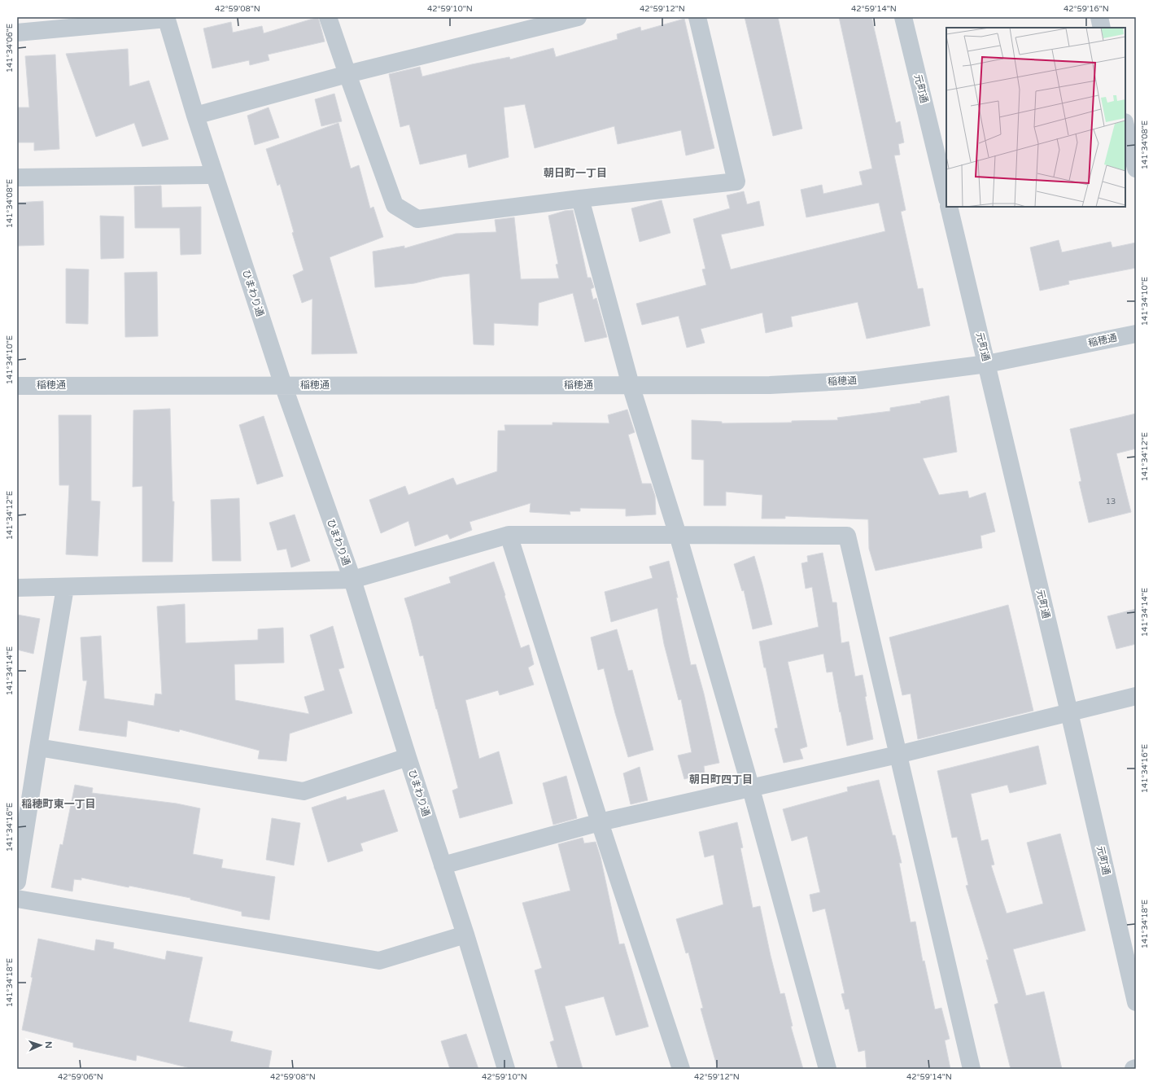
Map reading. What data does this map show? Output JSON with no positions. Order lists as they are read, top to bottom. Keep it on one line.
{"streets":{"street":["元町通","ひまわり通","稲穂通"]},"crossings":[["元町通","稲穂通"],["ひまわり通","稲穂通"]],"districts":["朝日町一丁目","朝日町四丁目","稲穂町東一丁目"],"house_numbers":["13"],"north":"right","coordinates":["42°59'08\"N","42°59'10\"N","42°59'12\"N","42°59'14\"N","42°59'16\"N","141°34'06\"E","141°34'08\"E","141°34'10\"E","141°34'12\"E","141°34'14\"E","141°34'16\"E","141°34'18\"E","42°59'06\"N"]}
